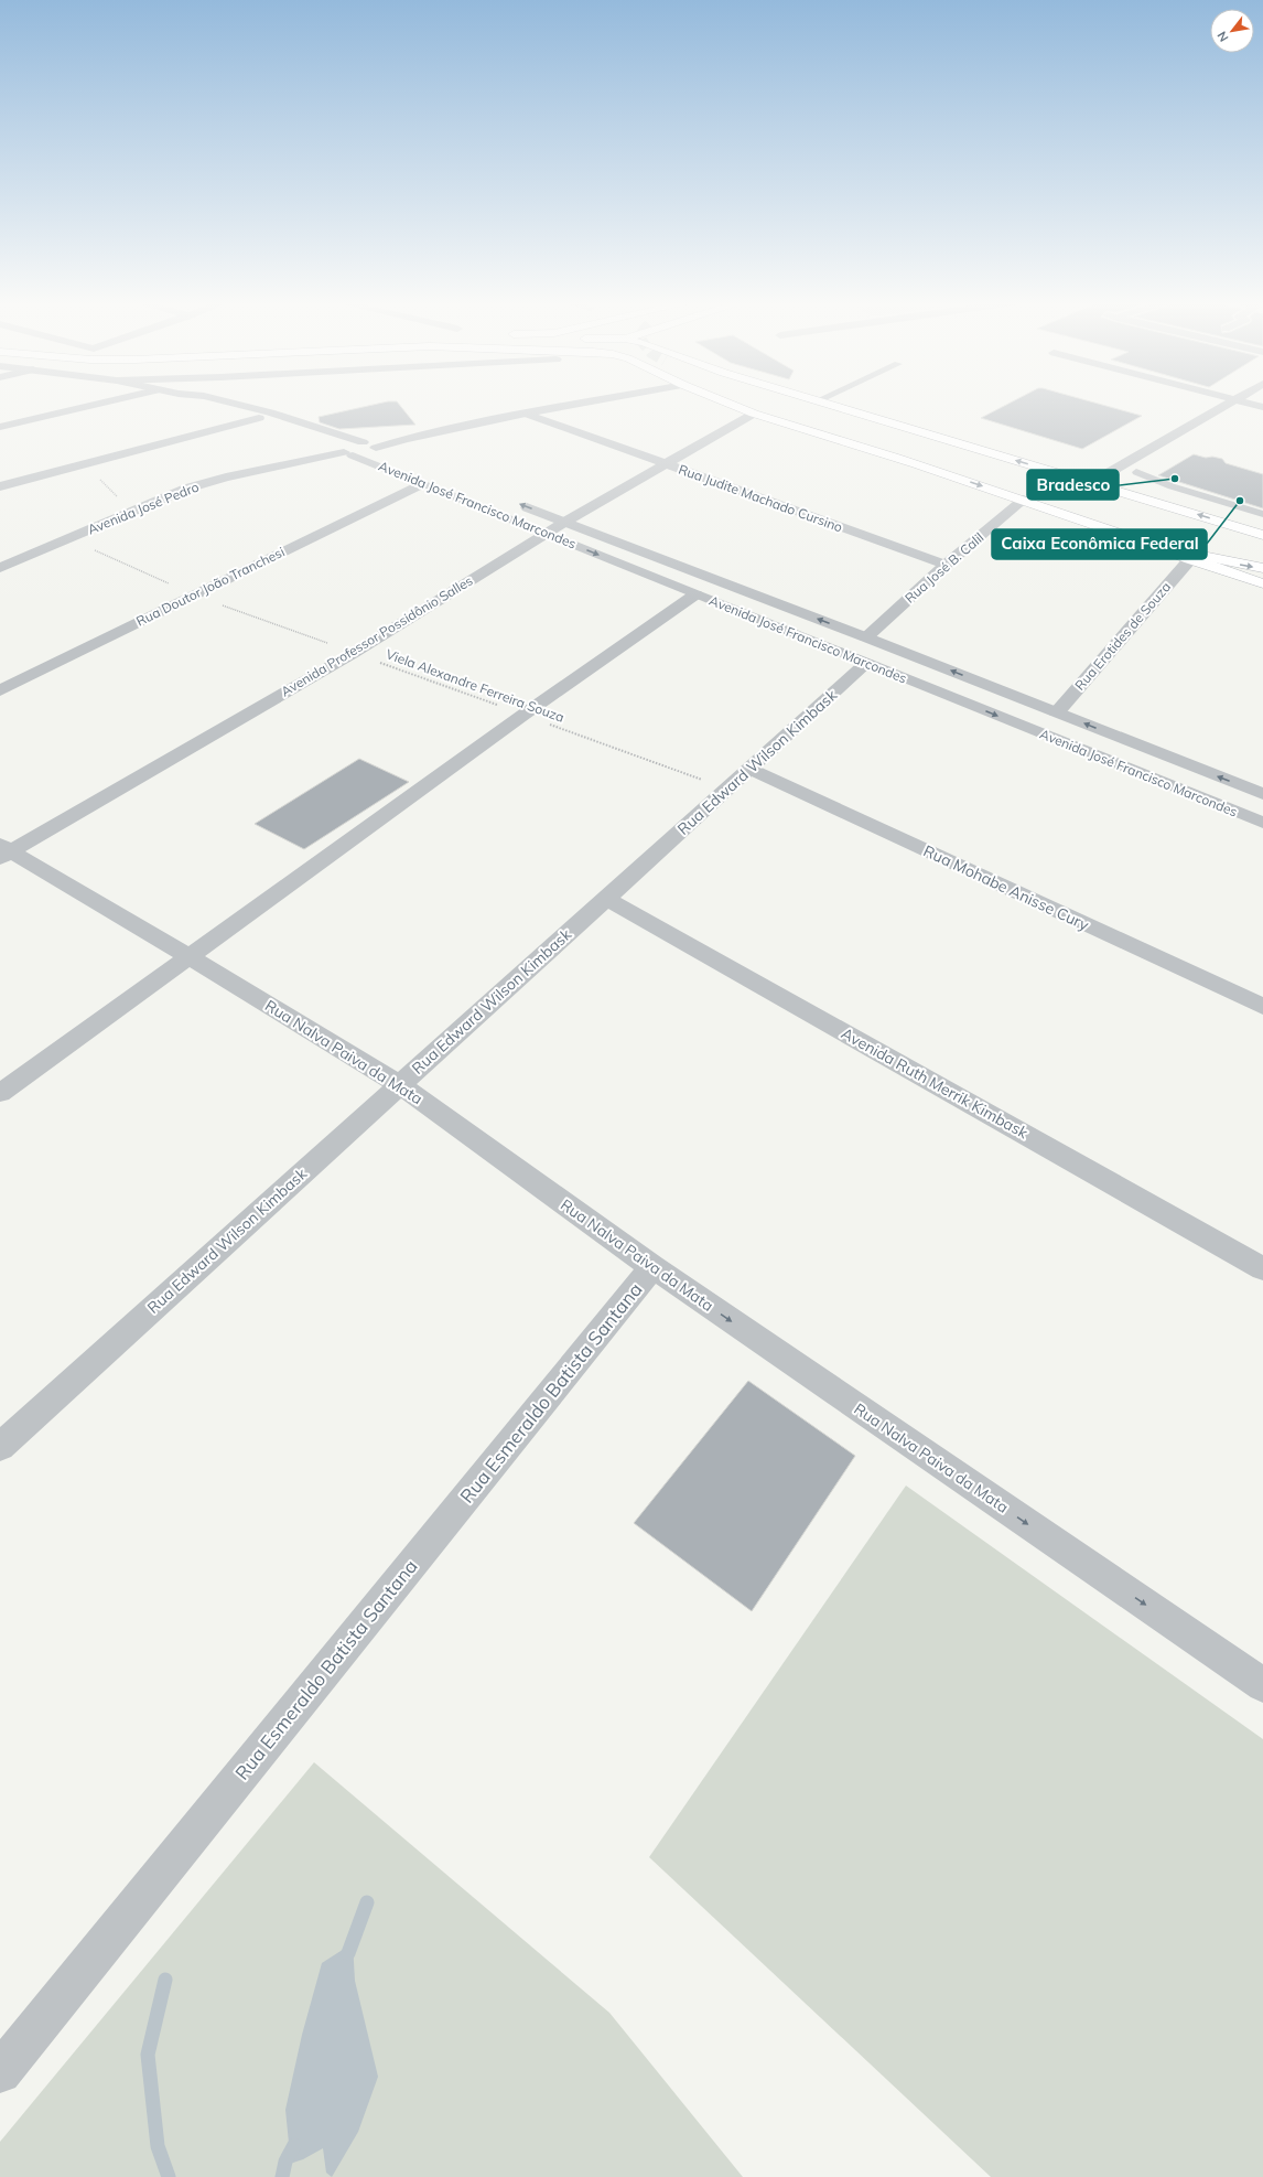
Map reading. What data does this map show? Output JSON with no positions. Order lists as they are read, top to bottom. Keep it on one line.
{"streets":{"street":["Rua Judite Machado Cursino","Avenida José Francisco Marcondes","Avenida José Pedro","Rua José B. Calil","Rua Doutor João Tranchesi","Avenida Professor Possidônio Salles","Rua Erotides de Souza","Rua Edward Wilson Kimbask","Rua Mohabe Anisse Cury","Rua Nalva Paiva da Mata","Avenida Ruth Merrik Kimbask","Rua Esmeraldo Batista Santana"],"path":["Viela Alexandre Ferreira Souza"]},"crossings":[["Rua Judite Machado Cursino","Avenida José Pedro"],["Rua Judite Machado Cursino","Rua José B. Calil"],["Rua Judite Machado Cursino","Avenida Professor Possidônio Salles"],["Avenida José Francisco Marcondes","Avenida José Pedro"],["Avenida José Francisco Marcondes","Rua José B. Calil"],["Avenida José Francisco Marcondes","Rua Doutor João Tranchesi"],["Avenida José Francisco Marcondes","Avenida Professor Possidônio Salles"],["Avenida José Francisco Marcondes","Rua Erotides de Souza"],["Avenida José Francisco Marcondes","Rua Edward Wilson Kimbask"],["Avenida José Pedro","Viela Alexandre Ferreira Souza"],["Rua Doutor João Tranchesi","Viela Alexandre Ferreira Souza"],["Avenida Professor Possidônio Salles","Viela Alexandre Ferreira Souza"],["Avenida Professor Possidônio Salles","Rua Nalva Paiva da Mata"],["Viela Alexandre Ferreira Souza","Rua Edward Wilson Kimbask"],["Rua Edward Wilson Kimbask","Rua Mohabe Anisse Cury"],["Rua Edward Wilson Kimbask","Rua Nalva Paiva da Mata"],["Rua Edward Wilson Kimbask","Avenida Ruth Merrik Kimbask"],["Rua Nalva Paiva da Mata","Rua Esmeraldo Batista Santana"]],"one_way":["Rua Nalva Paiva da Mata"],"places":["Bradesco","Caixa Econômica Federal"],"north":"bottom left"}
